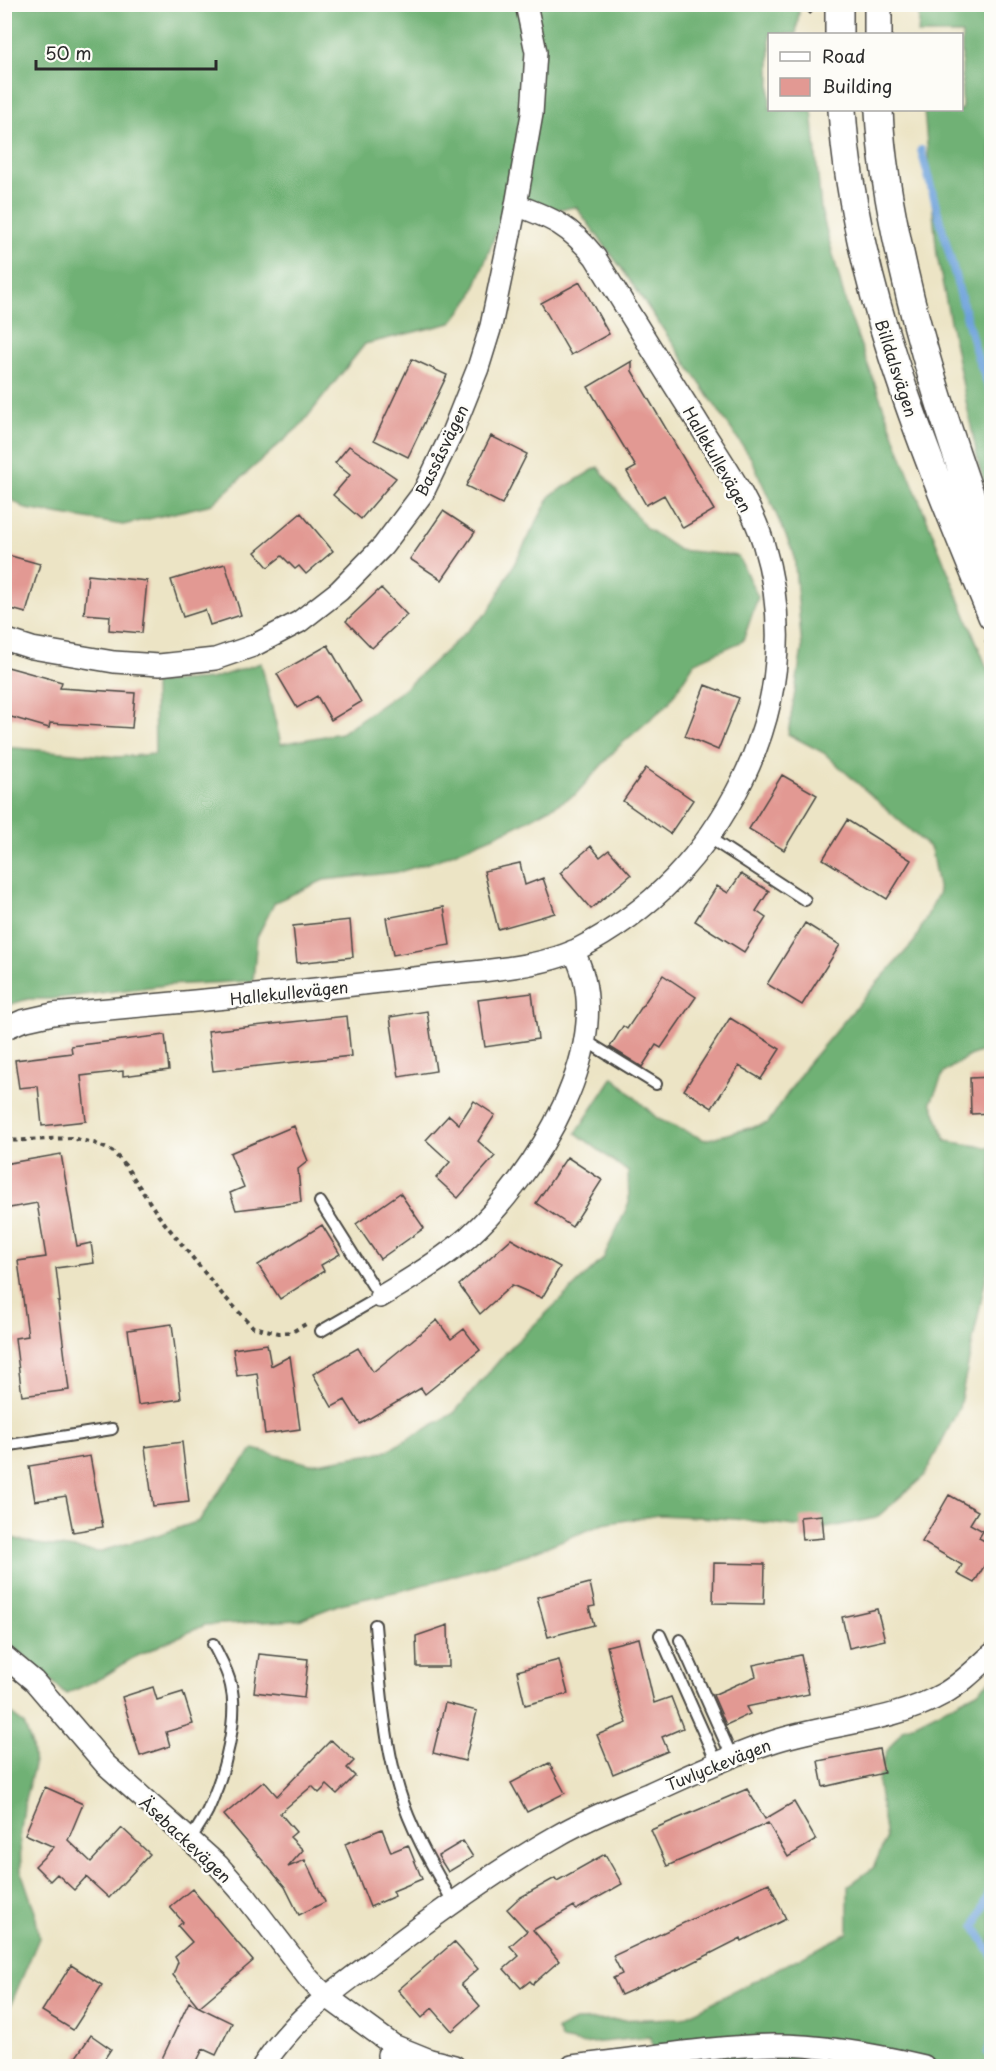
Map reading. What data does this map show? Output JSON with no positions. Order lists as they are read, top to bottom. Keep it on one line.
{"streets":{"street":["Billdalsvägen","Bassåsvägen","Hallekullevägen","Tuvlyckevägen","Äsebackevägen"]},"crossings":[["Bassåsvägen","Hallekullevägen"],["Tuvlyckevägen","Äsebackevägen"]],"legend":["Road","Building"],"scale_bar":"50 m"}
